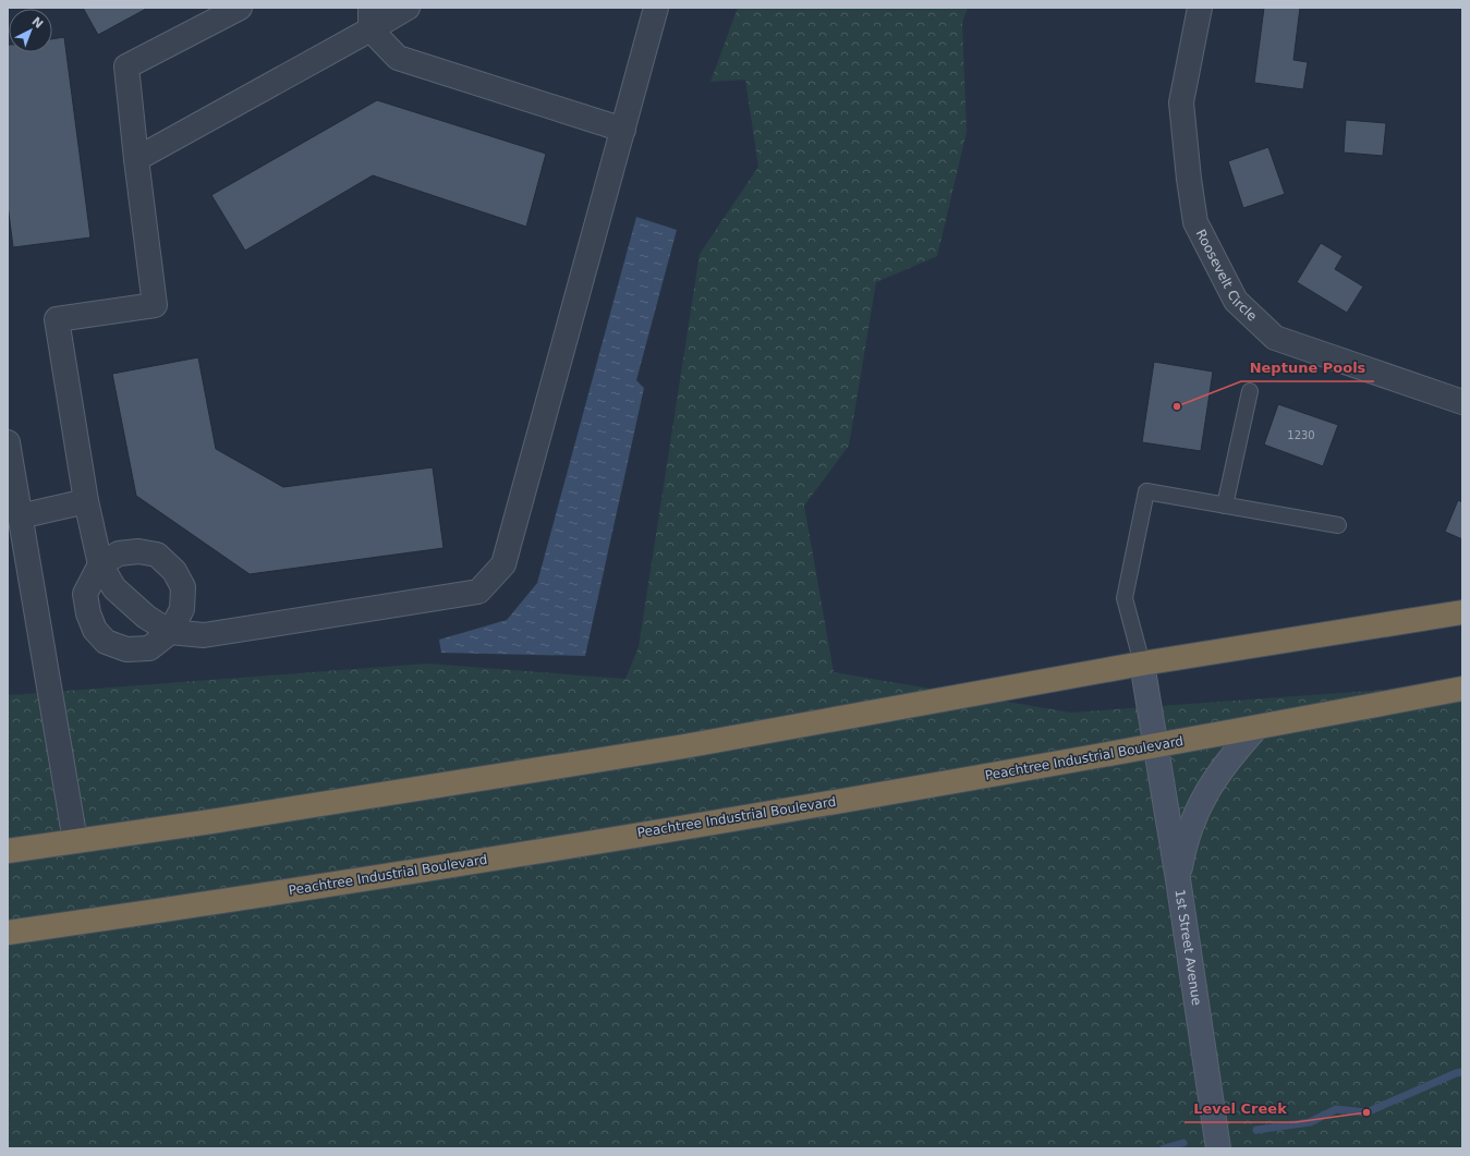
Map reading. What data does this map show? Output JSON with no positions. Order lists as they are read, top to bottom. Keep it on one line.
{"streets":{"highway":["Peachtree Industrial Boulevard"],"street":["Roosevelt Circle","1st Street Avenue"]},"crossings":[["Peachtree Industrial Boulevard","1st Street Avenue"]],"places":["Neptune Pools","Level Creek"],"house_numbers":["1230"],"north":"top right"}
